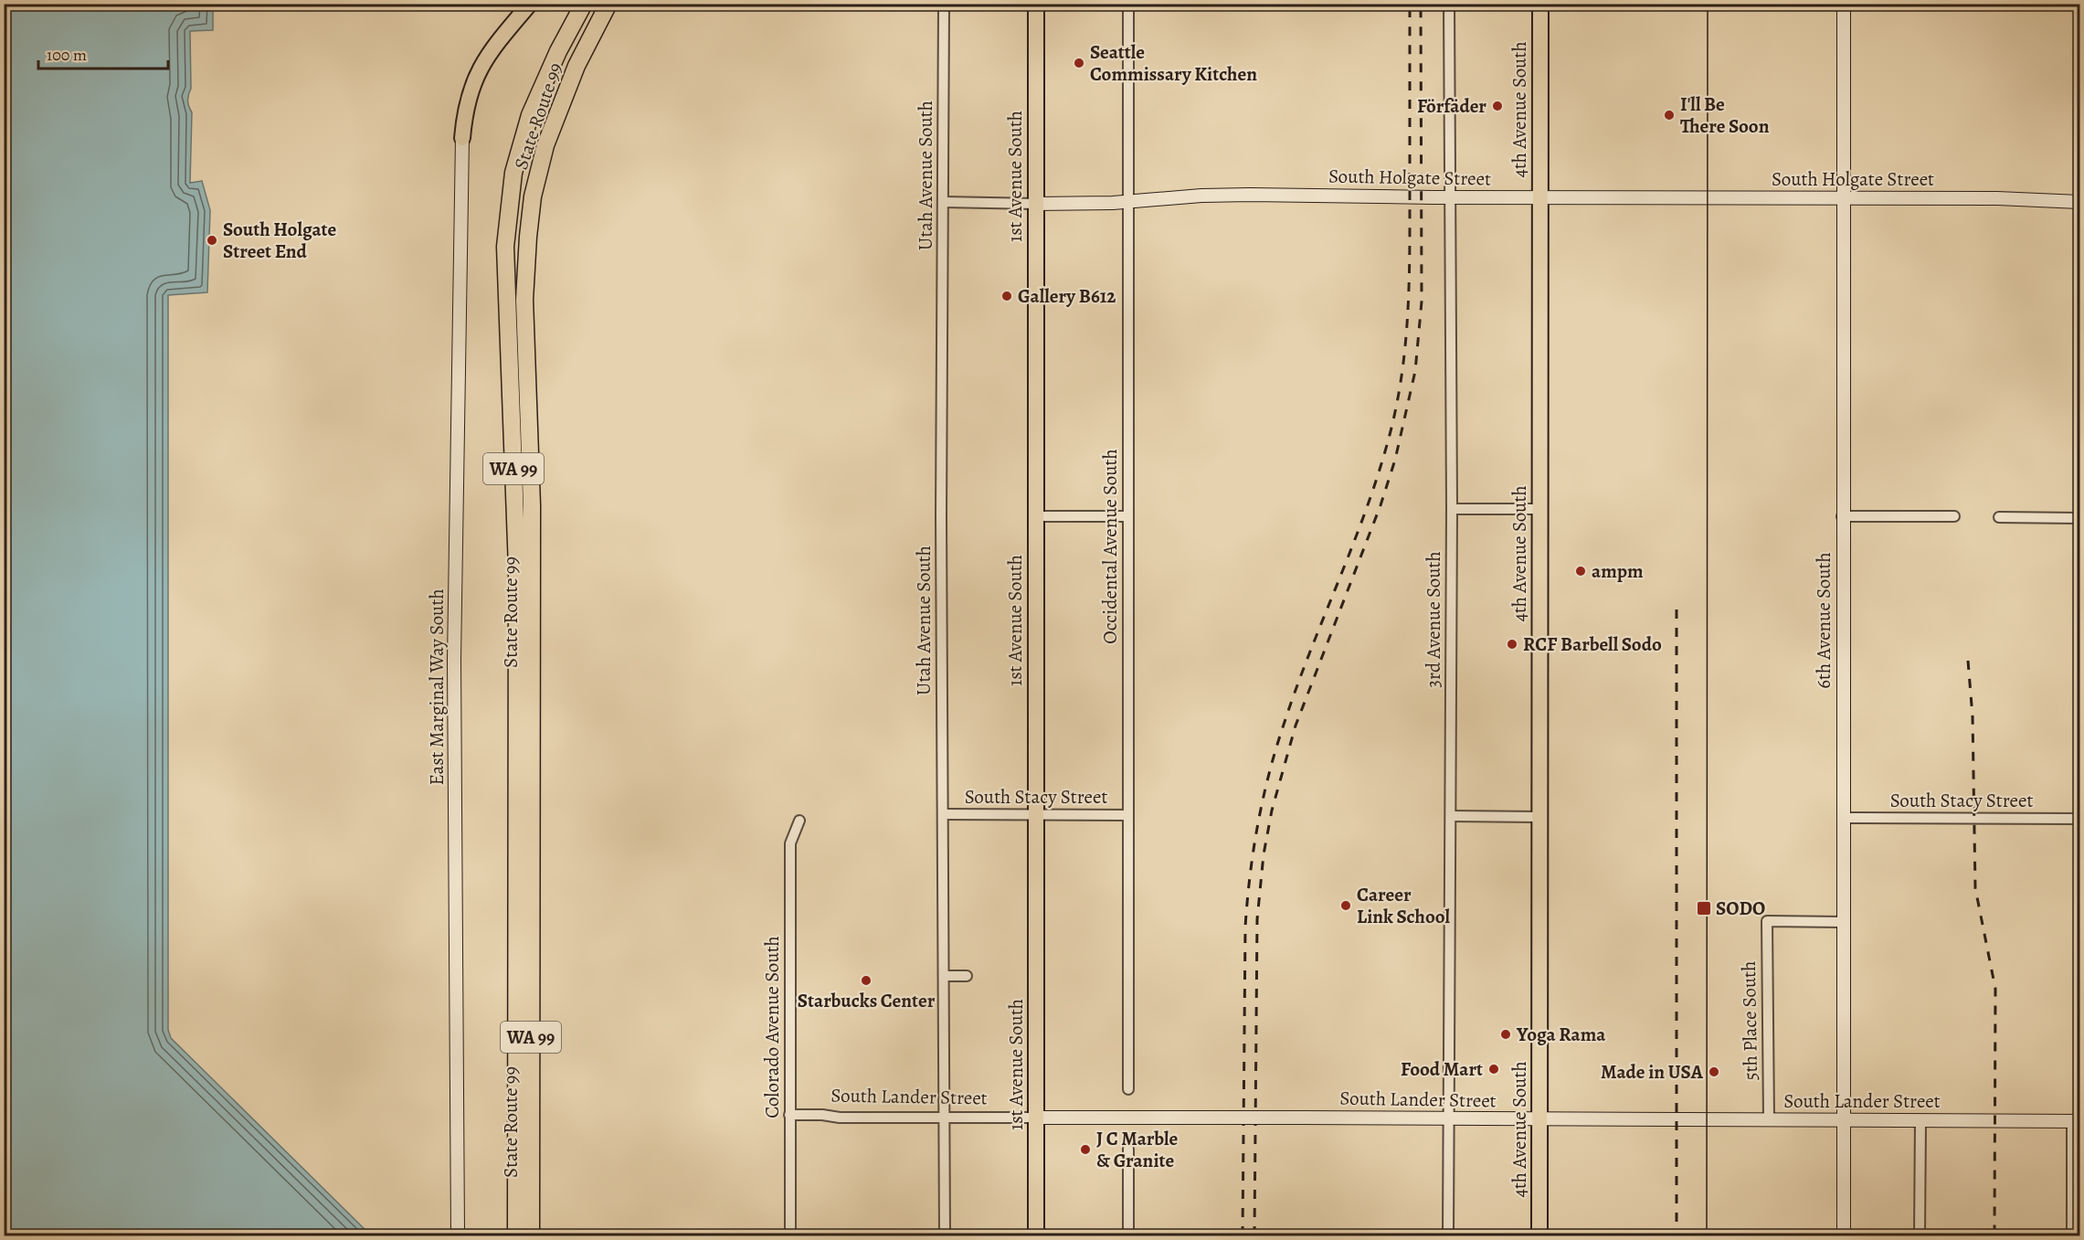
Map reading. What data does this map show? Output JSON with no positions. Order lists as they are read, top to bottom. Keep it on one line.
{"streets":{"highway":["State Route 99","WA 99"],"main road":["4th Avenue South","1st Avenue South","South Holgate Street","6th Avenue South","East Marginal Way South","South Lander Street"],"street":["Utah Avenue South","Occidental Avenue South","3rd Avenue South","South Stacy Street","5th Place South","Colorado Avenue South"]},"crossings":[["4th Avenue South","South Holgate Street"],["4th Avenue South","South Lander Street"],["Utah Avenue South","South Holgate Street"],["Utah Avenue South","South Stacy Street"],["Utah Avenue South","South Lander Street"],["1st Avenue South","South Holgate Street"],["1st Avenue South","South Stacy Street"],["1st Avenue South","South Lander Street"],["South Holgate Street","Occidental Avenue South"],["South Holgate Street","3rd Avenue South"],["South Holgate Street","6th Avenue South"],["Occidental Avenue South","South Stacy Street"],["3rd Avenue South","South Lander Street"],["6th Avenue South","South Stacy Street"],["6th Avenue South","5th Place South"],["6th Avenue South","South Lander Street"],["5th Place South","South Lander Street"],["Colorado Avenue South","South Lander Street"]],"places":{"other":["Seattle Commissary Kitchen","Förfäder","I'll Be There Soon","South Holgate Street End","Gallery B612","ampm","RCF Barbell Sodo","Career Link School","Starbucks Center","Yoga Rama","Food Mart","Made in USA","J C Marble & Granite"],"transit":["SODO"]},"scale_bar":"100 m"}
